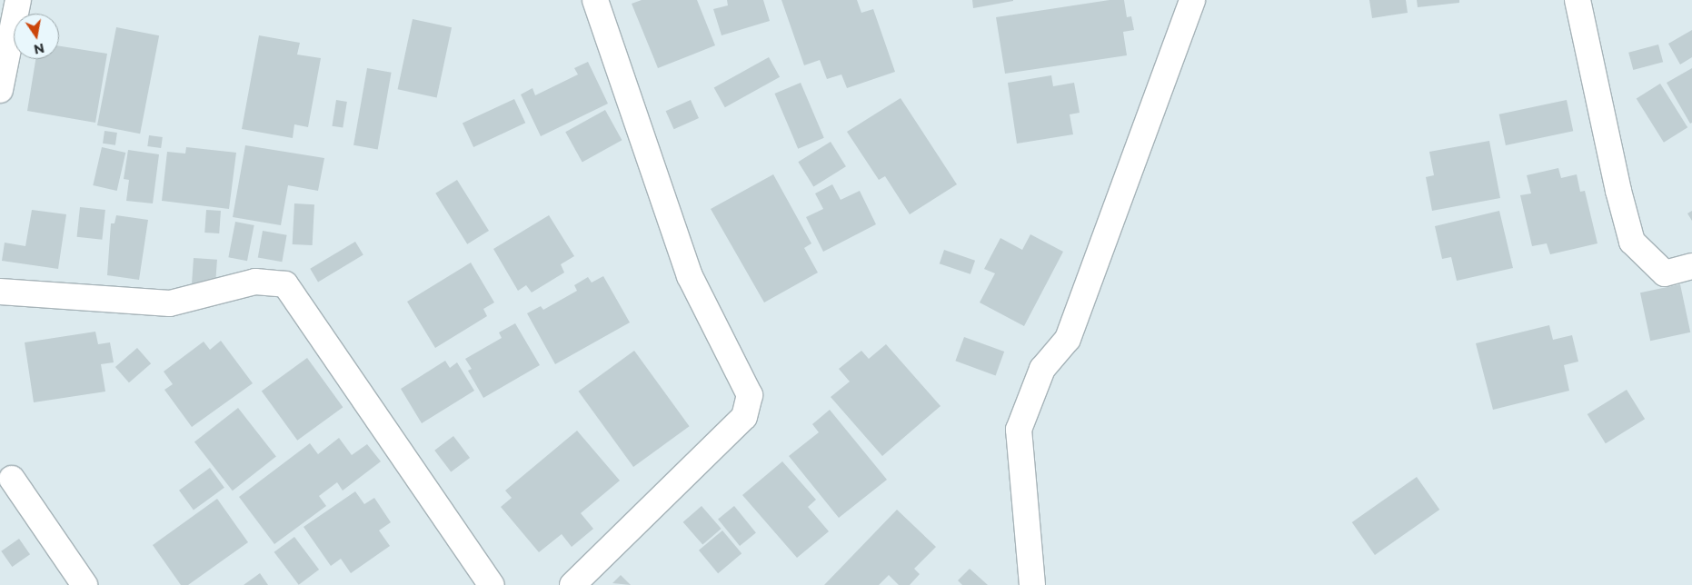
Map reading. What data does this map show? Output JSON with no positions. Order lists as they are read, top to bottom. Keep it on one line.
{"north":"bottom"}
